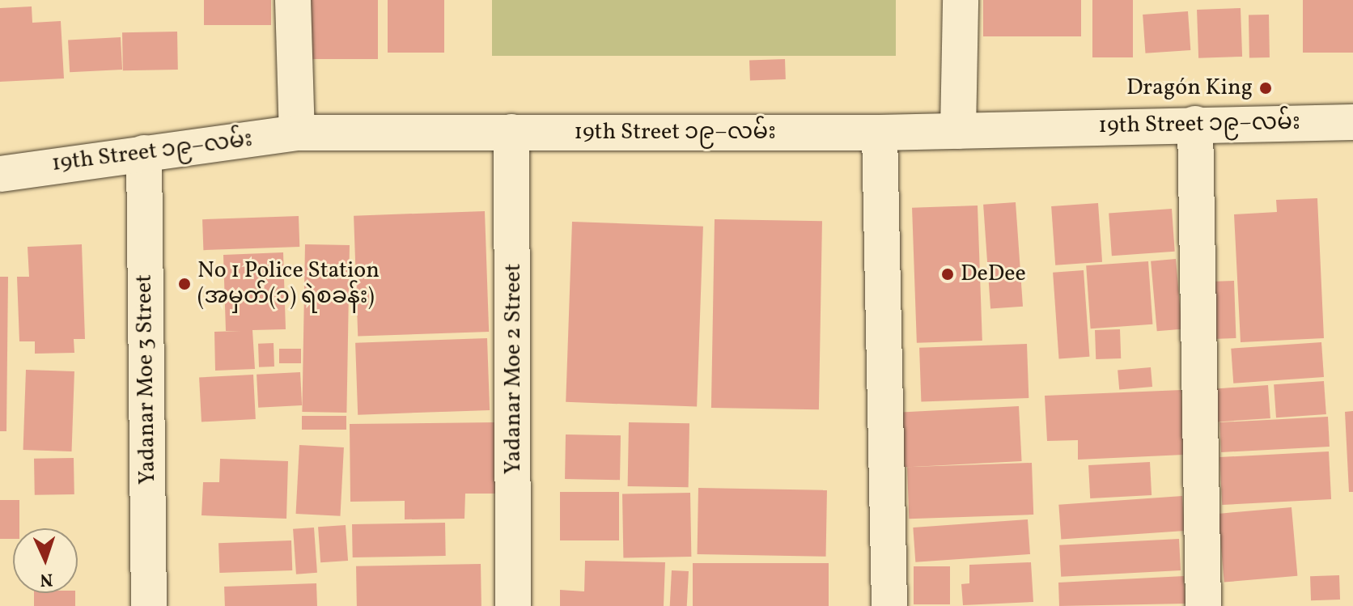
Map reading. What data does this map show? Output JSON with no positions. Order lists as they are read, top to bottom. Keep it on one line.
{"streets":{"street":["19th Street ၁၉−လမ်း","Yadanar Moe 2 Street","Yadanar Moe 3 Street"]},"crossings":[["19th Street ၁၉−လမ်း","Yadanar Moe 2 Street"],["19th Street ၁၉−လမ်း","Yadanar Moe 3 Street"]],"places":["Dragón King","DeDee","No 1 Police Station (အမှတ်(၁) ရဲစခန်း)"],"north":"bottom"}
